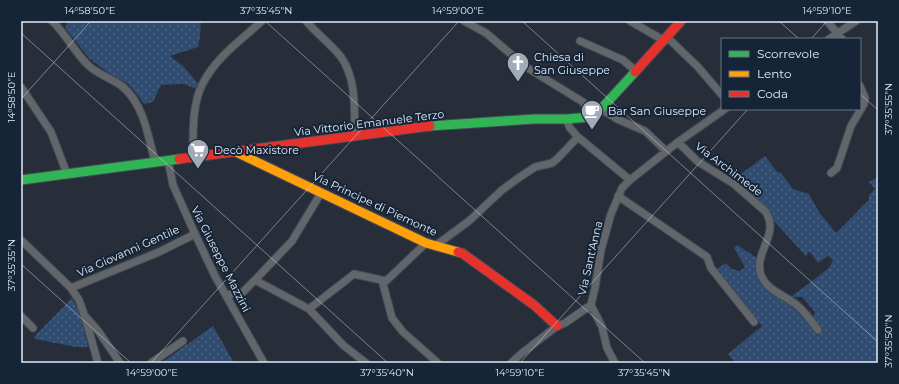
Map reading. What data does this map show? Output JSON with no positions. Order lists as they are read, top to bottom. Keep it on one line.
{"streets":{"street":["Via Vittorio Emanuele Terzo","Via Archimede","Via Principe di Piemonte","Via Giovanni Gentile","Via Sant'Anna","Via Giuseppe Mazzini"]},"crossings":[["Via Vittorio Emanuele Terzo","Via Principe di Piemonte"],["Via Vittorio Emanuele Terzo","Via Giuseppe Mazzini"],["Via Archimede","Via Sant'Anna"],["Via Principe di Piemonte","Via Sant'Anna"],["Via Giovanni Gentile","Via Giuseppe Mazzini"]],"places":{"church":["Chiesa di San Giuseppe"],"cafe":["Bar San Giuseppe"],"supermarket":["Decò Maxistore"]},"legend":["Scorrevole","Lento","Coda"],"coordinates":["14°58'50\"E","37°35'45\"N","14°59'00\"E","14°59'10\"E","37°35'55\"N","37°35'35\"N","37°35'50\"N","37°35'40\"N"]}
